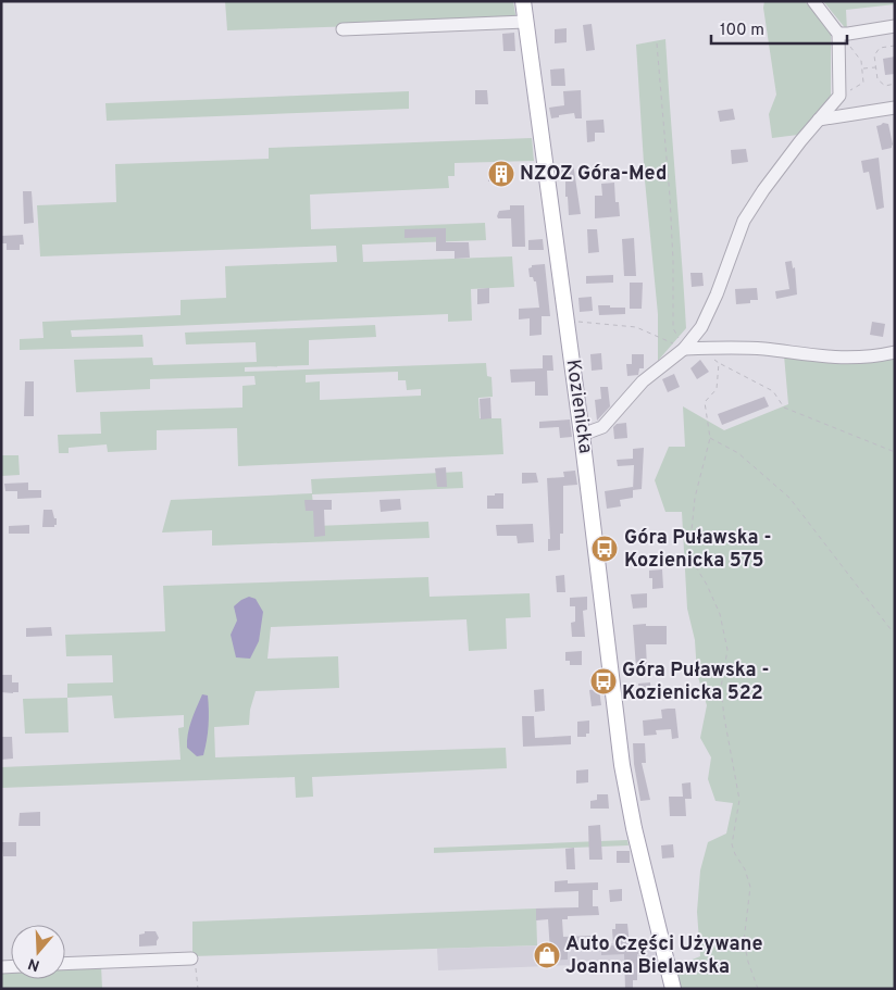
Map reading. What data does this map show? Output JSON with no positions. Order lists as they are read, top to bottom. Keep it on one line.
{"streets":{"main road":["Kozienicka"]},"places":{"building":["NZOZ Góra-Med"],"bus stop":["Góra Puławska - Kozienicka 575","Góra Puławska - Kozienicka 522"],"shop":["Auto Części Używane Joanna Bielawska"]},"scale_bar":"100 m","north":"bottom"}
